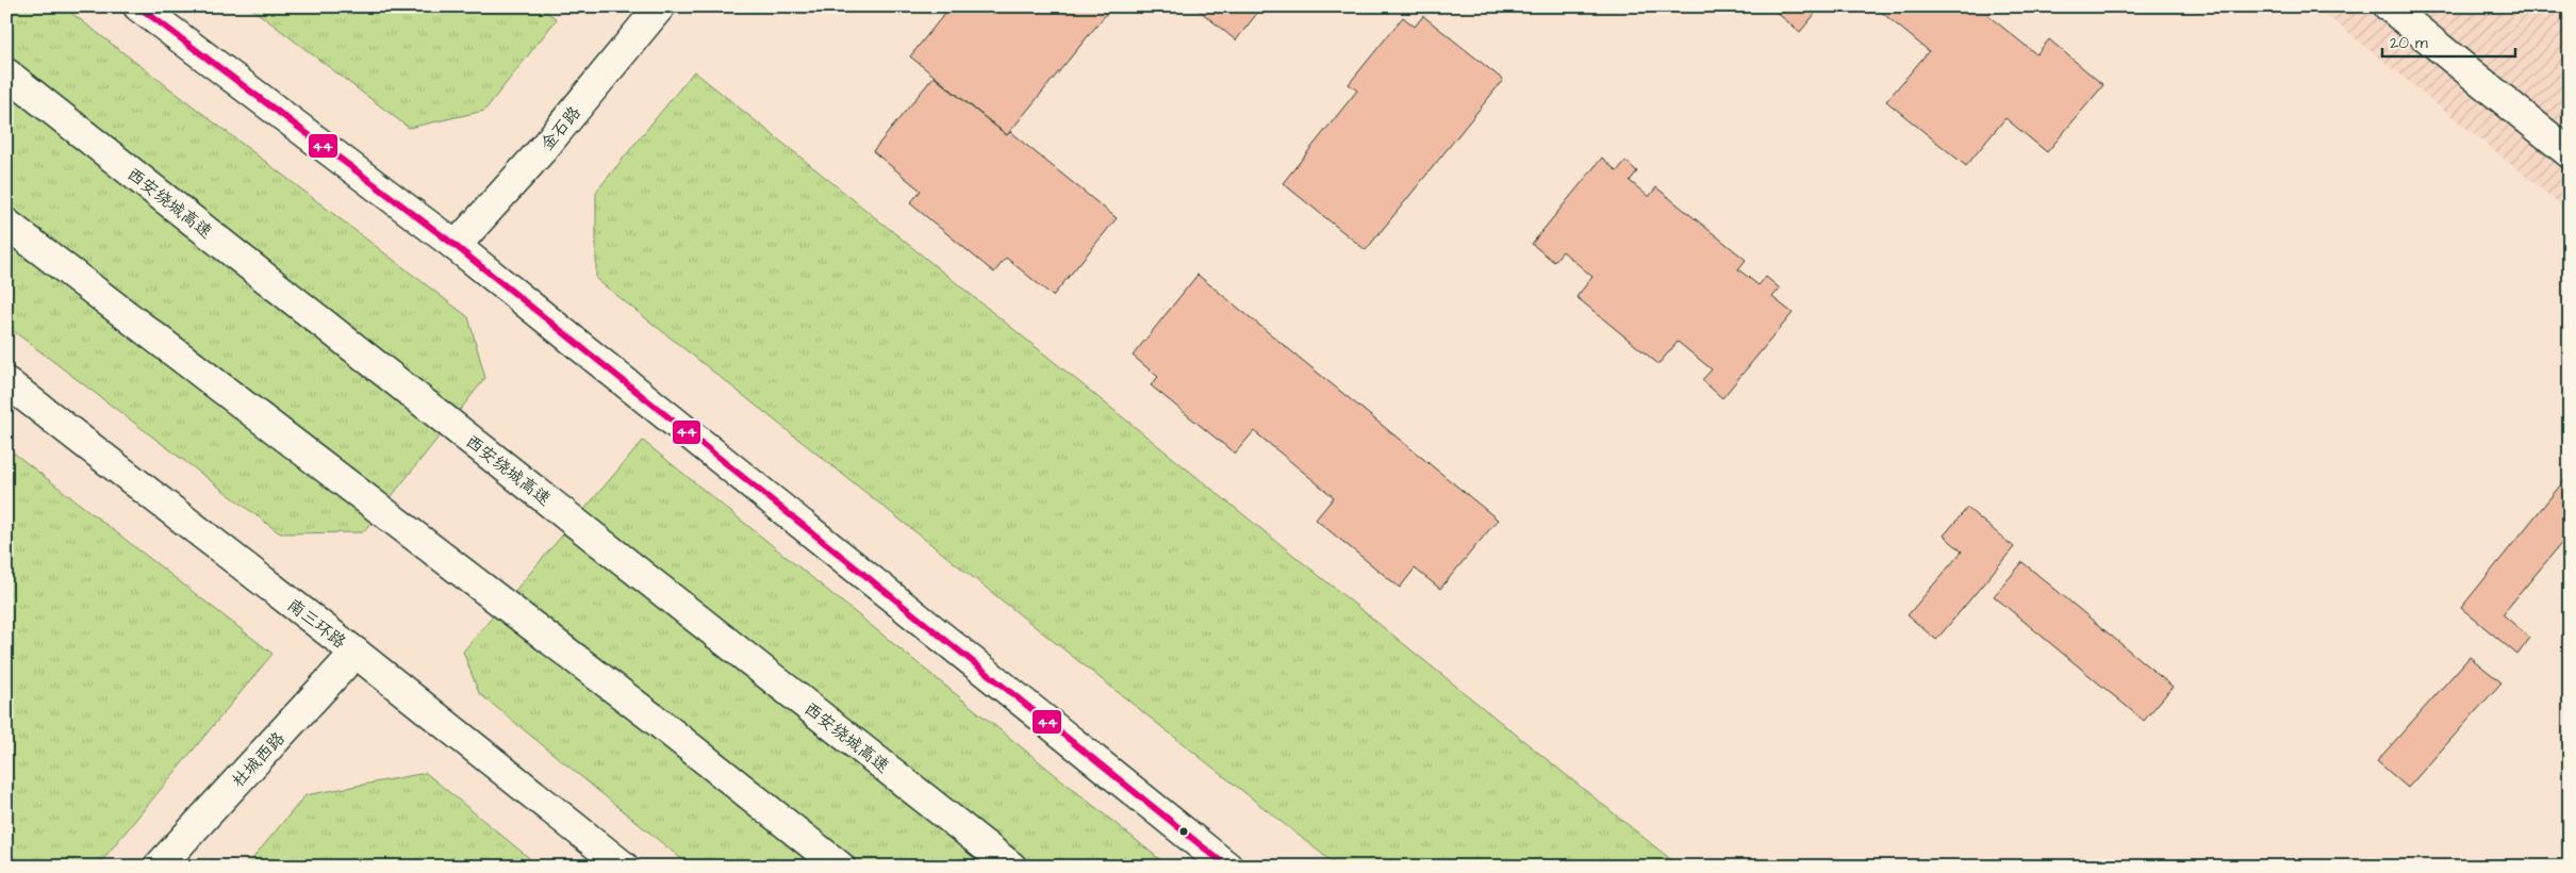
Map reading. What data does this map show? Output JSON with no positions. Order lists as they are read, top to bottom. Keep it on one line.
{"streets":{"main road":["金石路","西安绕城高速","南三环路","杜城西路"]},"crossings":[["南三环路","杜城西路"]],"lines":["transit line 44"],"scale_bar":"20 m"}
